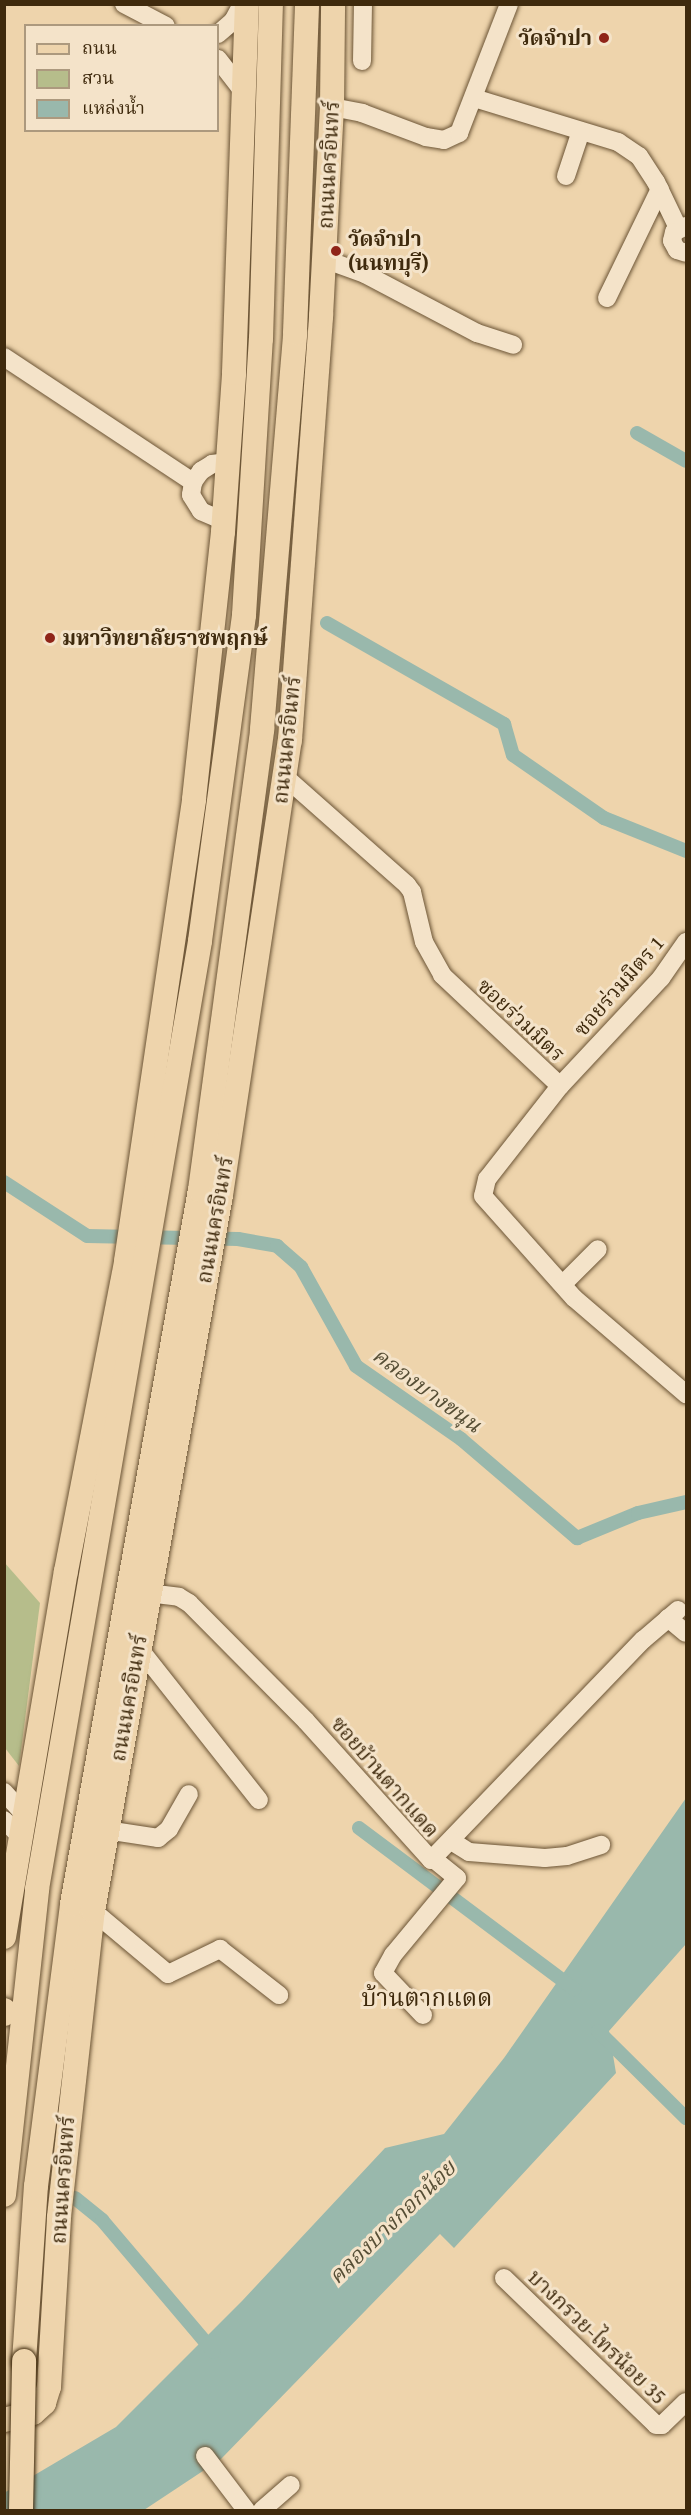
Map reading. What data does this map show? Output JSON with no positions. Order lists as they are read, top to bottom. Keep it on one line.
{"streets":{"main road":["ถนนนครอินทร์"],"street":["ซอยร่วมมิตร 1","ซอยร่วมมิตร","ซอยบ้านตากแดด","บางกรวย-ไทรน้อย 35"]},"crossings":[["ถนนนครอินทร์","ซอยร่วมมิตร"],["ถนนนครอินทร์","ซอยบ้านตากแดด"],["ซอยร่วมมิตร 1","ซอยร่วมมิตร"]],"districts":["บ้านตากแดด"],"water":["คลองบางขนุน","คลองบางกอกน้อย"],"places":["วัดจําปา","วัดจำปา (นนทบุรี)","มหาวิทยาลัยราชพฤกษ์"],"legend":["ถนน","สวน","แหล่งน้ำ"]}
